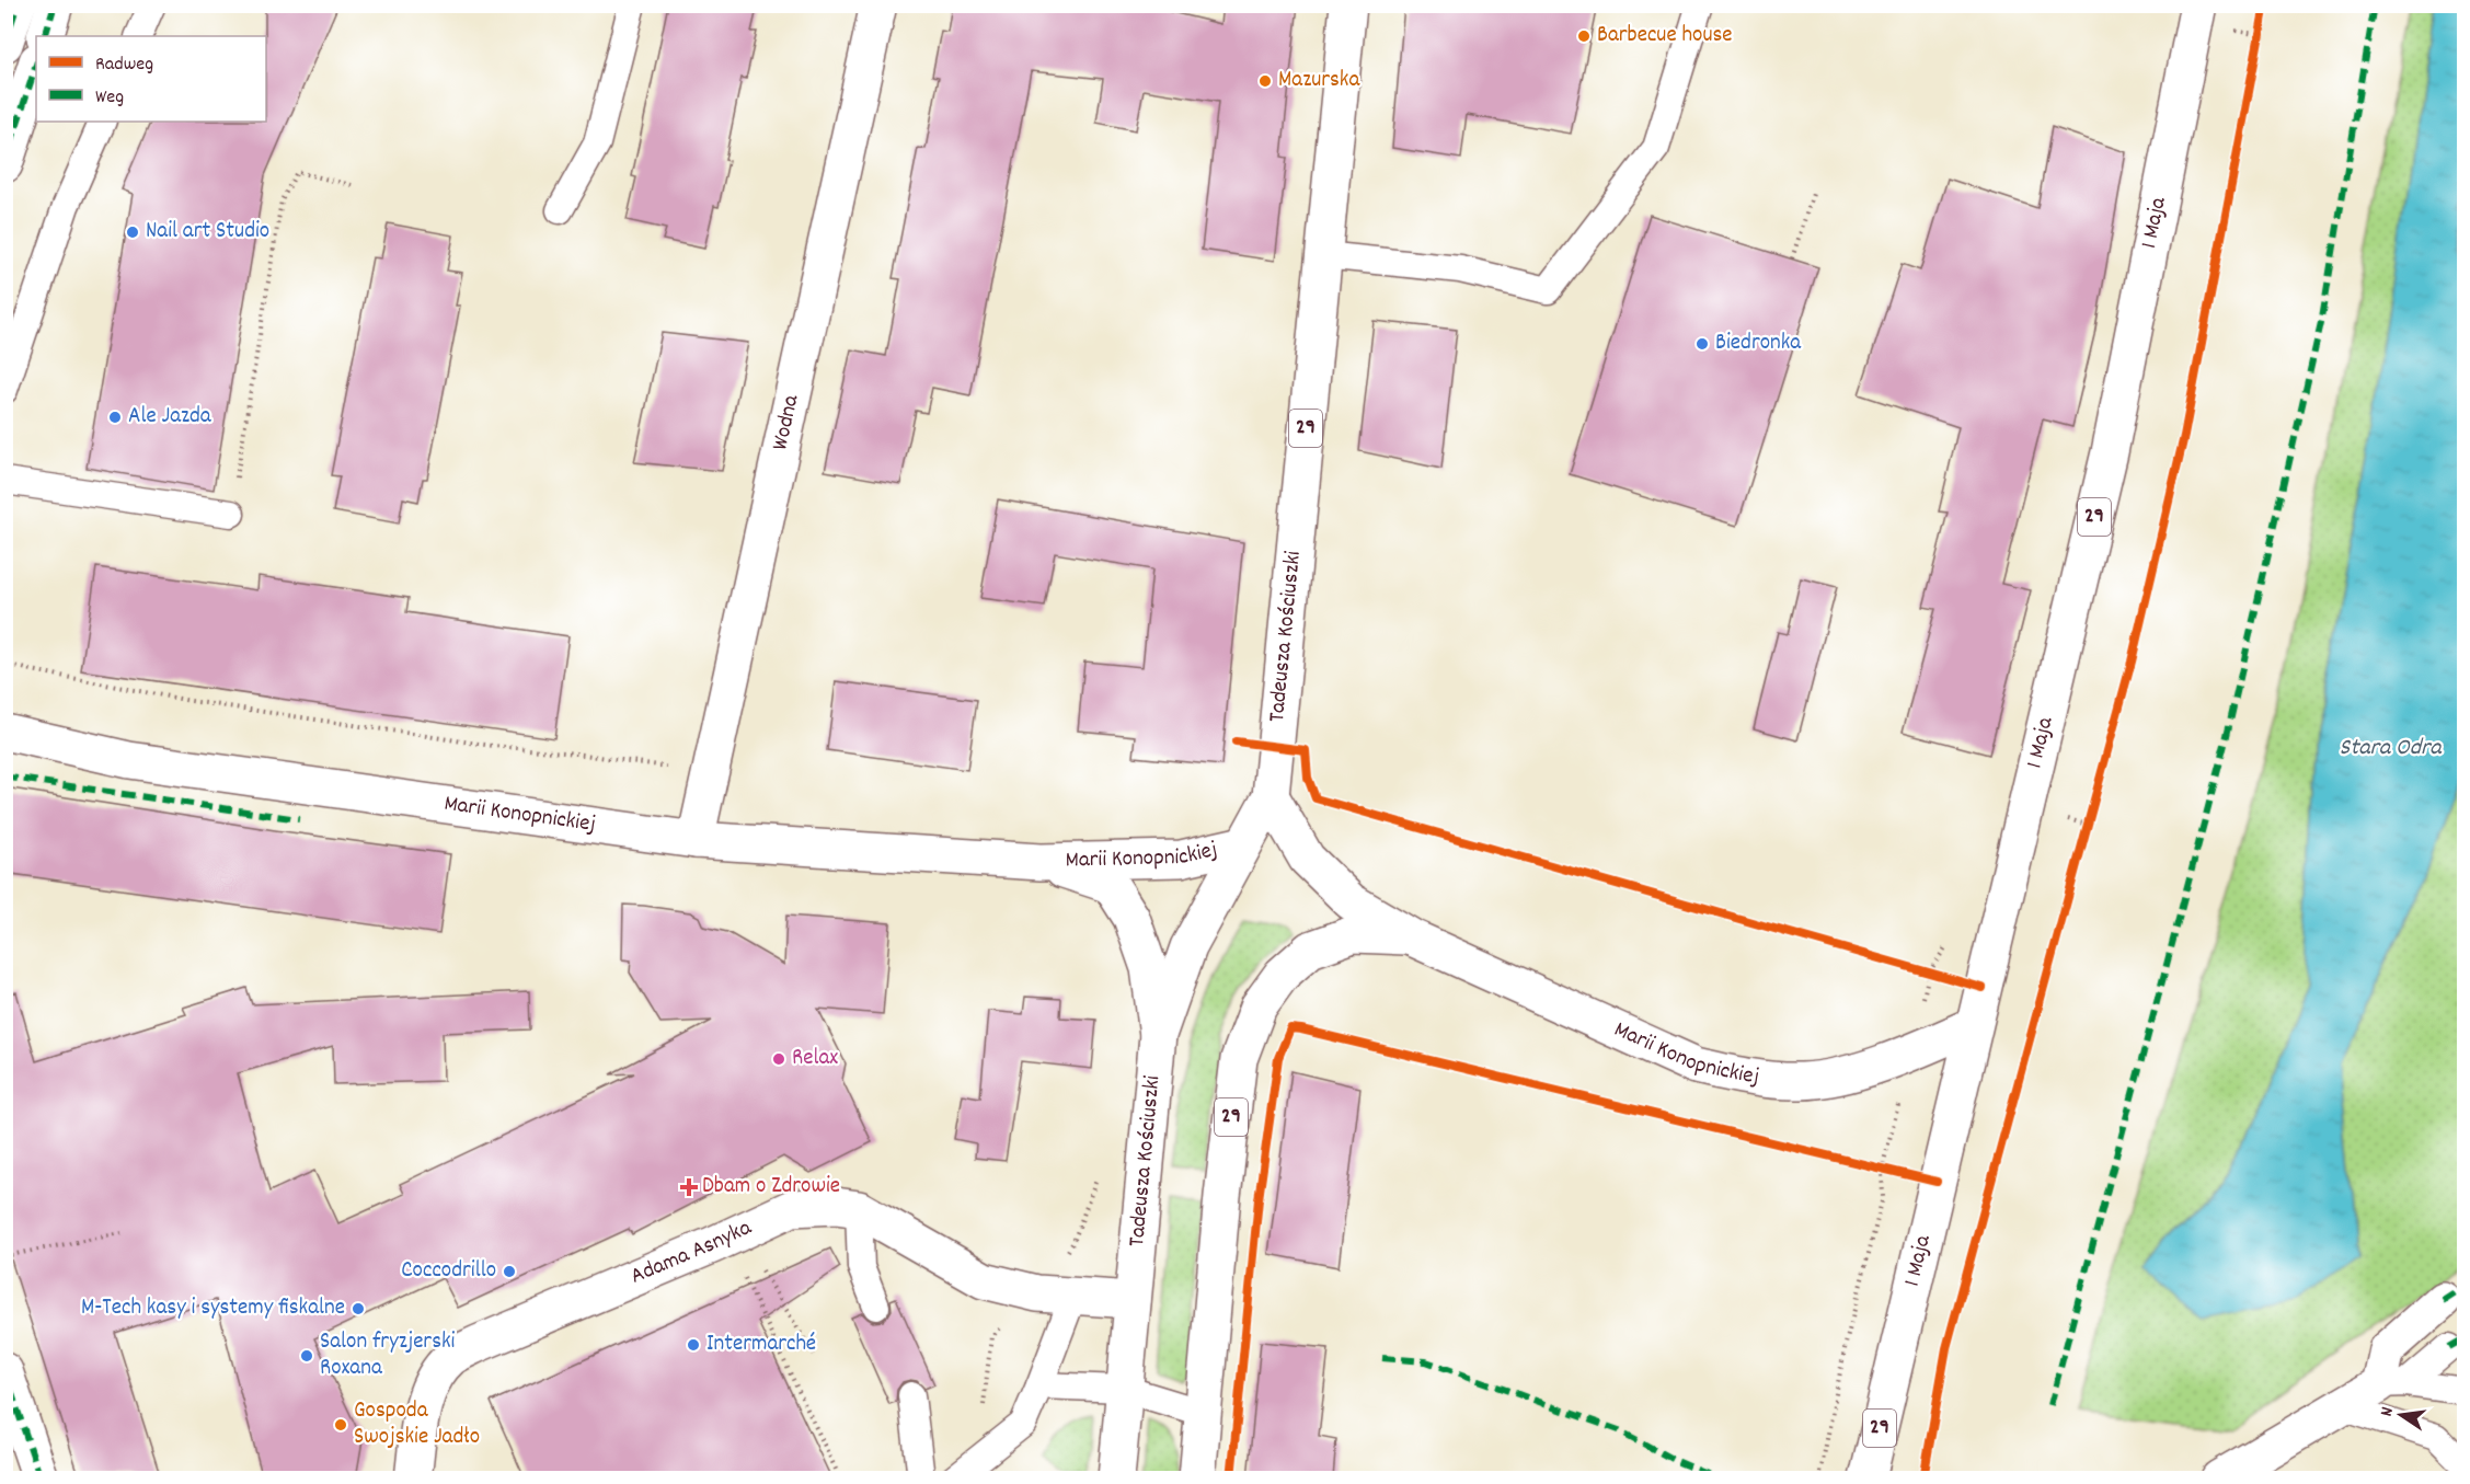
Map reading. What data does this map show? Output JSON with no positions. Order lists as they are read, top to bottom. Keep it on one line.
{"streets":{"main road":["1 Maja","Wodna","29","Tadeusza Kościuszki","Marii Konopnickiej","Adama Asnyka"]},"crossings":[["1 Maja","Marii Konopnickiej"],["Wodna","Marii Konopnickiej"],["29","Marii Konopnickiej"],["Tadeusza Kościuszki","Marii Konopnickiej"],["Tadeusza Kościuszki","Adama Asnyka"]],"water":["Stara Odra"],"places":{"other":["Barbecue house","Mazurska","Nail art Studio","Biedronka","Ale Jazda","Relax","Coccodrillo","M-Tech kasy i systemy fiskalne","Intermarché","Salon fryzjerski Roxana","Gospoda Swojskie Jadło"],"health":["Dbam o Zdrowie"]},"legend":["Radweg","Weg"],"north":"left"}
